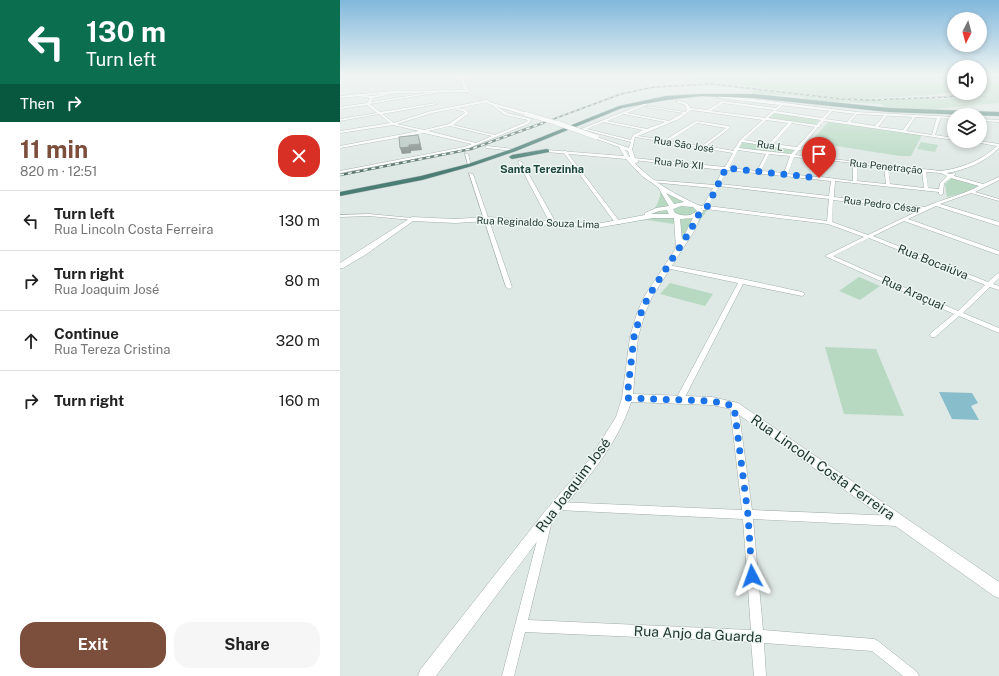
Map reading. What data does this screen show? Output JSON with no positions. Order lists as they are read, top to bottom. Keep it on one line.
{"streets":{"street":["Rua São José","Rua L","Rua Pio XII","Rua Penetração","Rua Pedro César","Rua Reginaldo Souza Lima","Rua Bocaiúva","Rua Araçuaí","Rua Lincoln Costa Ferreira","Rua Joaquim José","Rua Anjo da Guarda"]},"crossings":[["Rua São José","Rua Penetração"],["Rua Reginaldo Souza Lima","Rua Bocaiúva"],["Rua Bocaiúva","Rua Araçuaí"],["Rua Lincoln Costa Ferreira","Rua Joaquim José"]],"districts":["Santa Terezinha"],"north":"bottom","page":{"turn":["130 m","Turn left"],"then":"Then","heading":["11 min","820 m · 12:51"],"list":[{"name":"Turn left","note":"Rua Lincoln Costa Ferreira","value":"130 m"},{"name":"Turn right","note":"Rua Joaquim José","value":"80 m"},{"name":"Continue","note":"Rua Tereza Cristina","value":"320 m"},{"name":"Turn right","value":"160 m"}],"buttons":["Exit","Share"]}}
